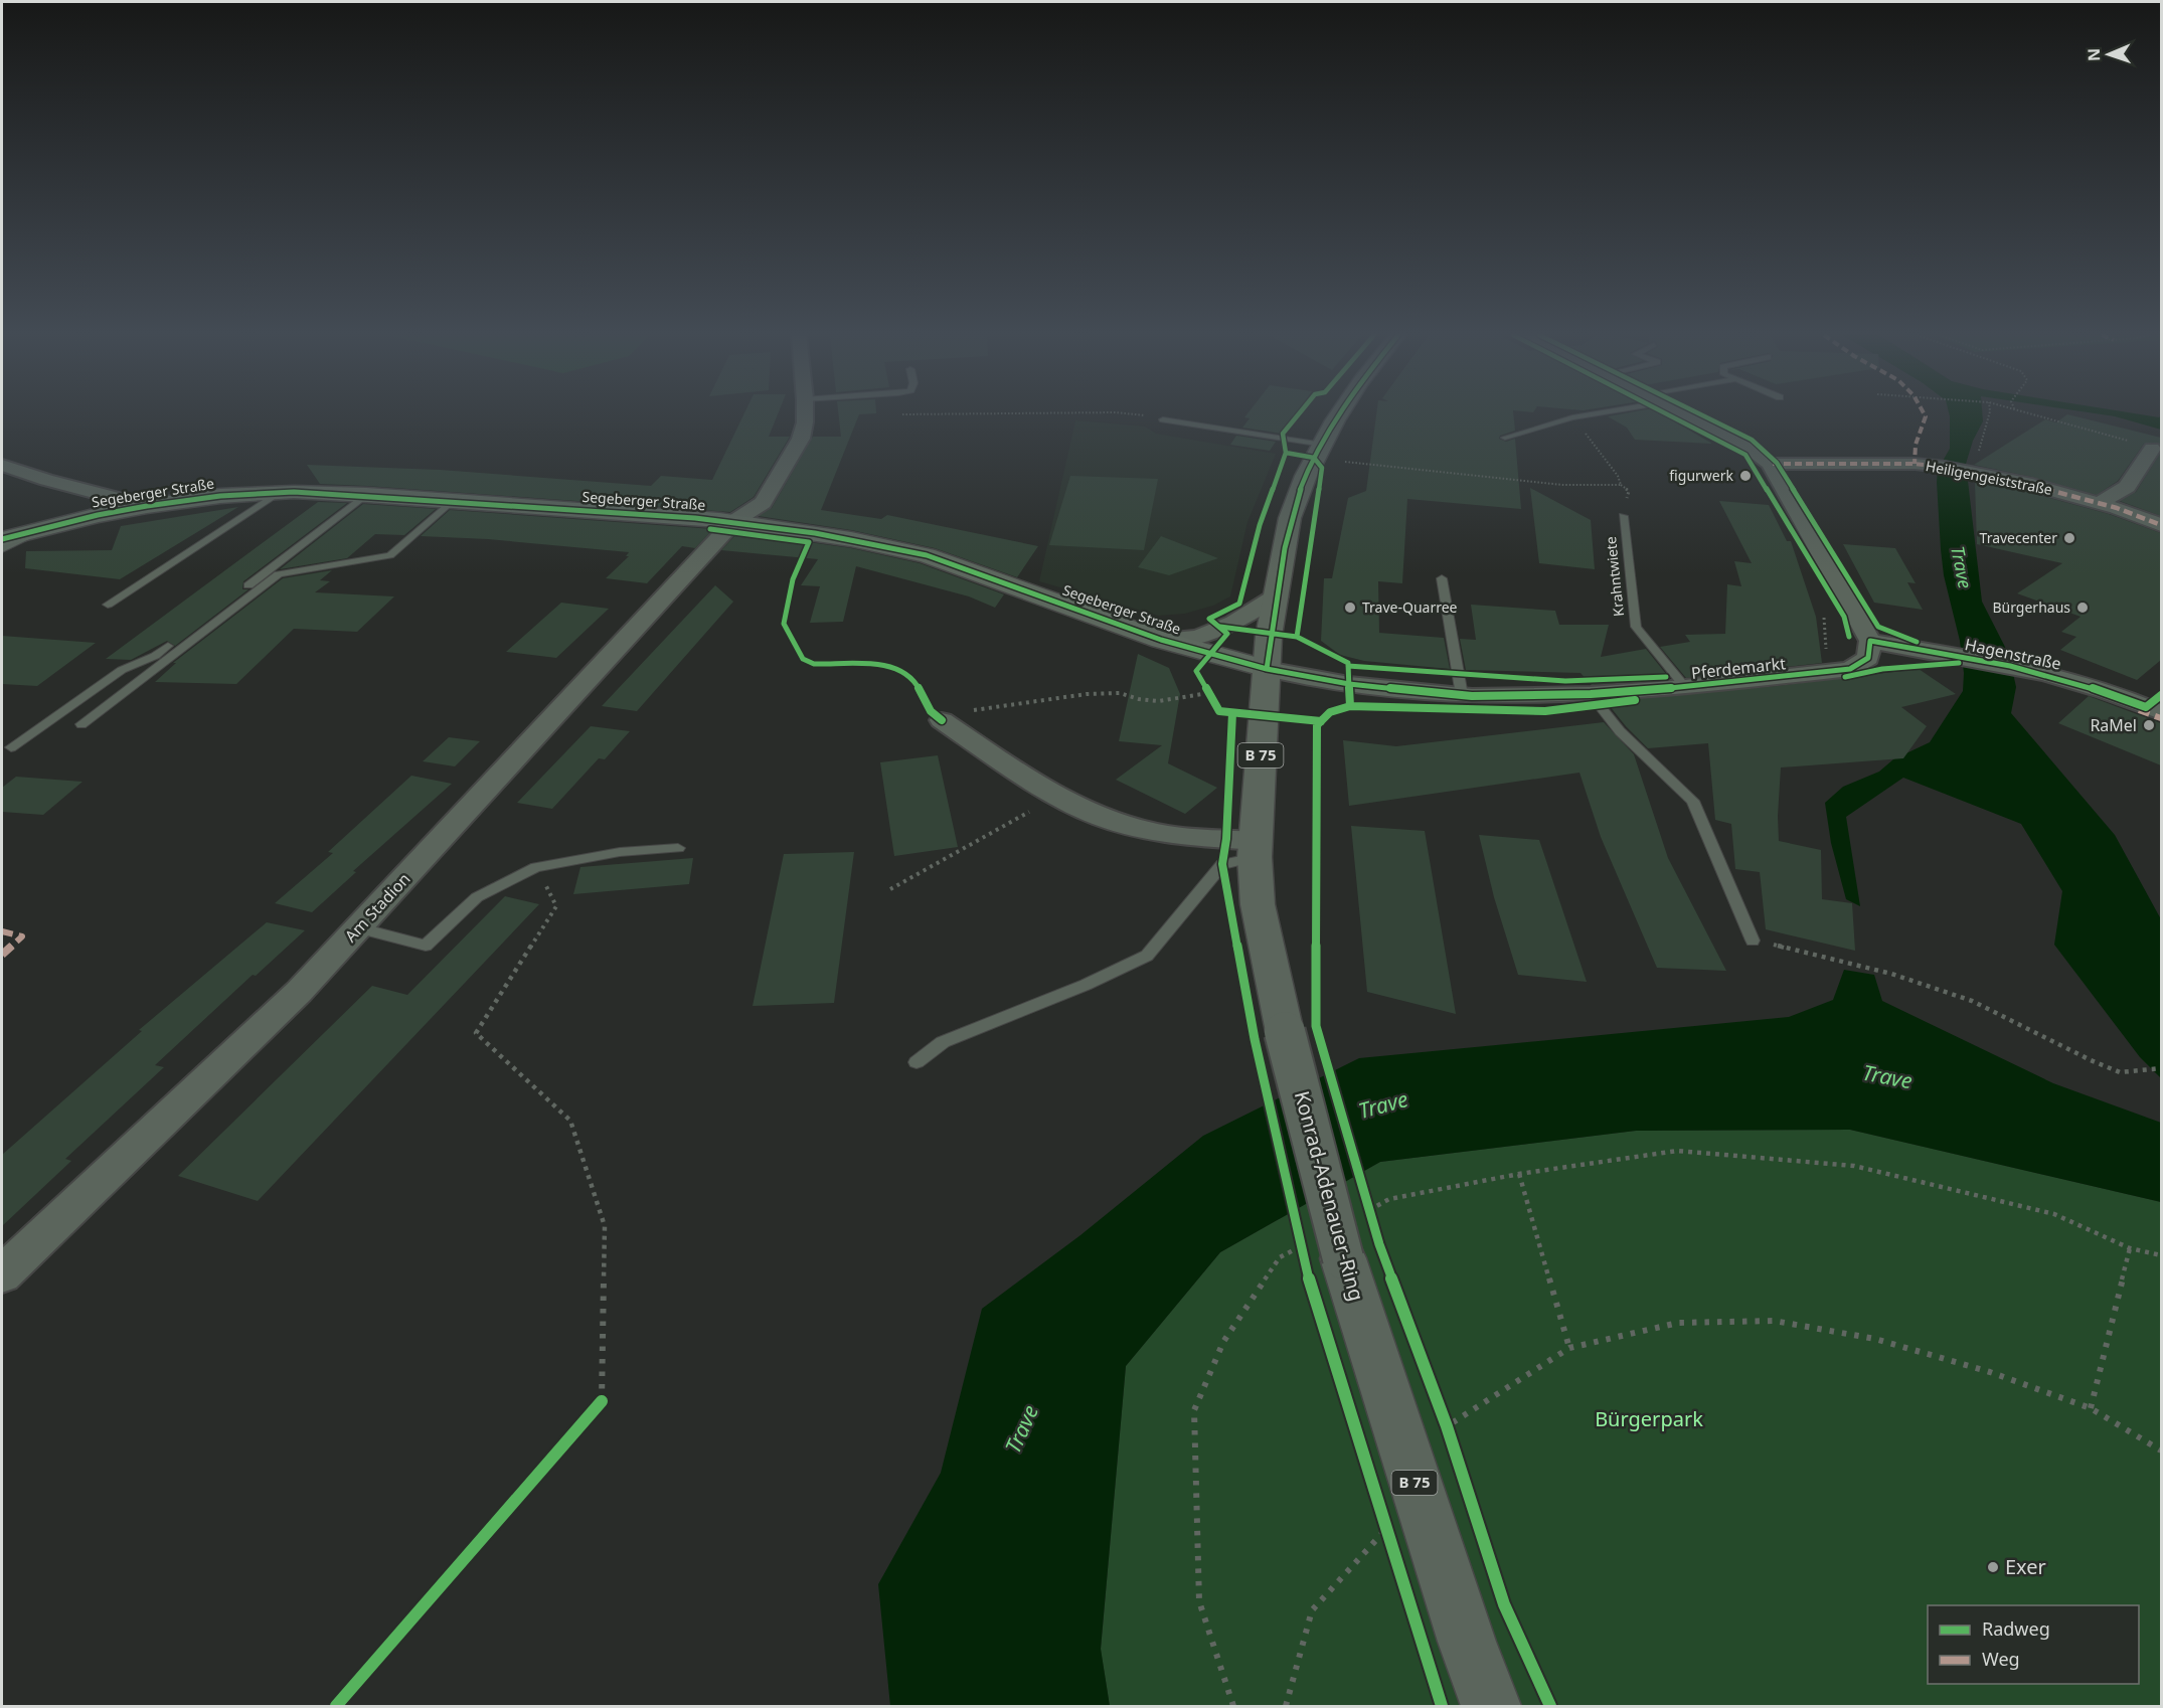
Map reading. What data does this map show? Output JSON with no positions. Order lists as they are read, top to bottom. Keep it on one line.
{"streets":{"main road":["Segeberger Straße","B 75","Konrad-Adenauer-Ring"],"street":["Heiligengeiststraße","Hagenstraße","Pferdemarkt","Am Stadion"],"lane":["Krahntwiete"]},"crossings":[["Segeberger Straße","Pferdemarkt"],["Segeberger Straße","B 75"],["Segeberger Straße","Am Stadion"],["Segeberger Straße","Konrad-Adenauer-Ring"],["Krahntwiete","Pferdemarkt"],["Hagenstraße","Pferdemarkt"],["Pferdemarkt","B 75"],["Pferdemarkt","Konrad-Adenauer-Ring"],["B 75","Konrad-Adenauer-Ring"]],"water":["Trave"],"parks":["Bürgerpark"],"places":["figurwerk","Travecenter","Trave-Quarree","Bürgerhaus","RaMel","Exer"],"legend":["Radweg","Weg"],"north":"left"}
